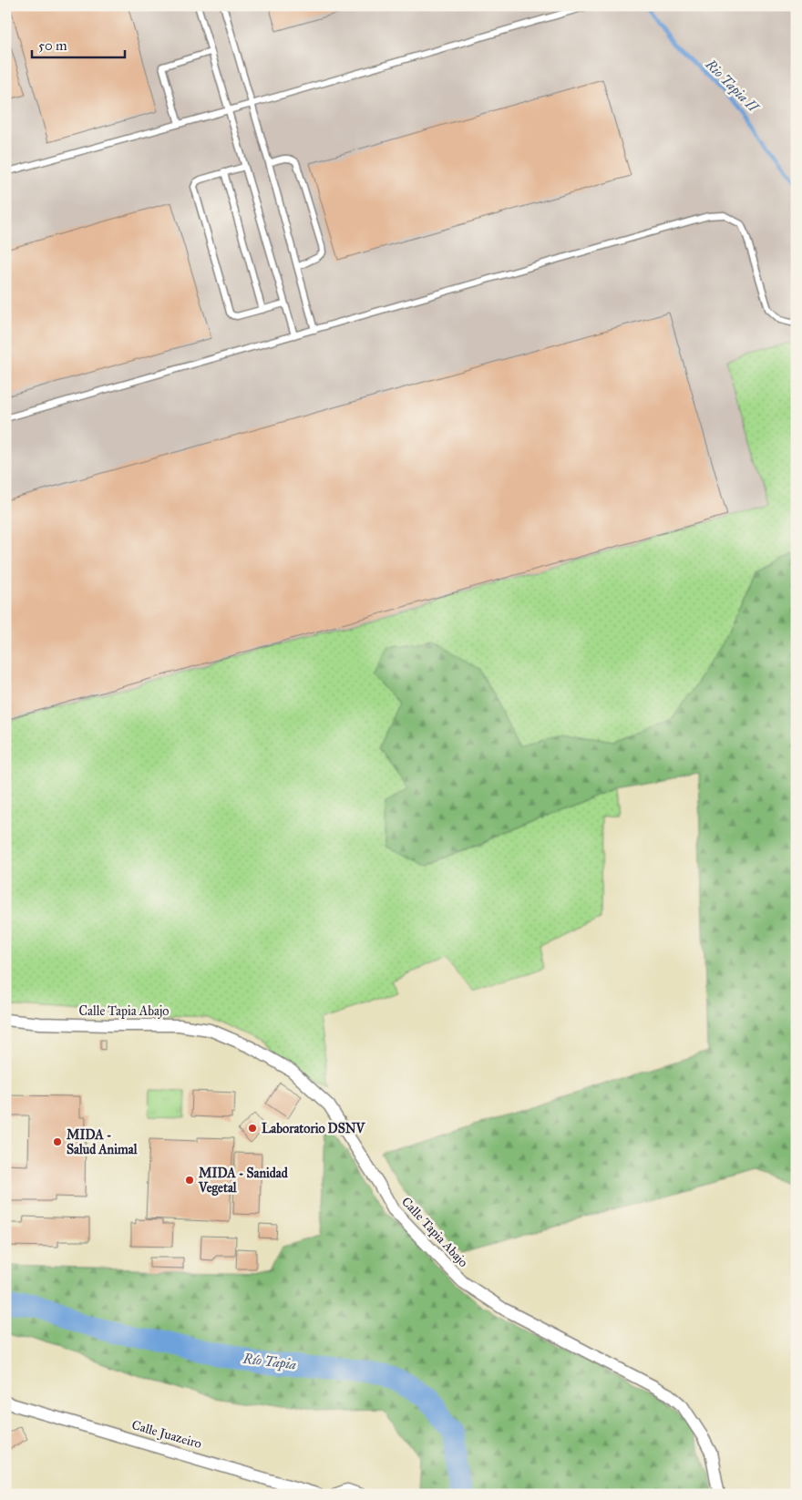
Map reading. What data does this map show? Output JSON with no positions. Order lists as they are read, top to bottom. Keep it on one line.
{"streets":{"street":["Calle Tapia Abajo","Calle Juazeiro"]},"water":["Rio Tapia II","Río Tapia"],"places":["Laboratorio DSNV","MIDA - Salud Animal","MIDA - Sanidad Vegetal"],"scale_bar":"50 m"}
